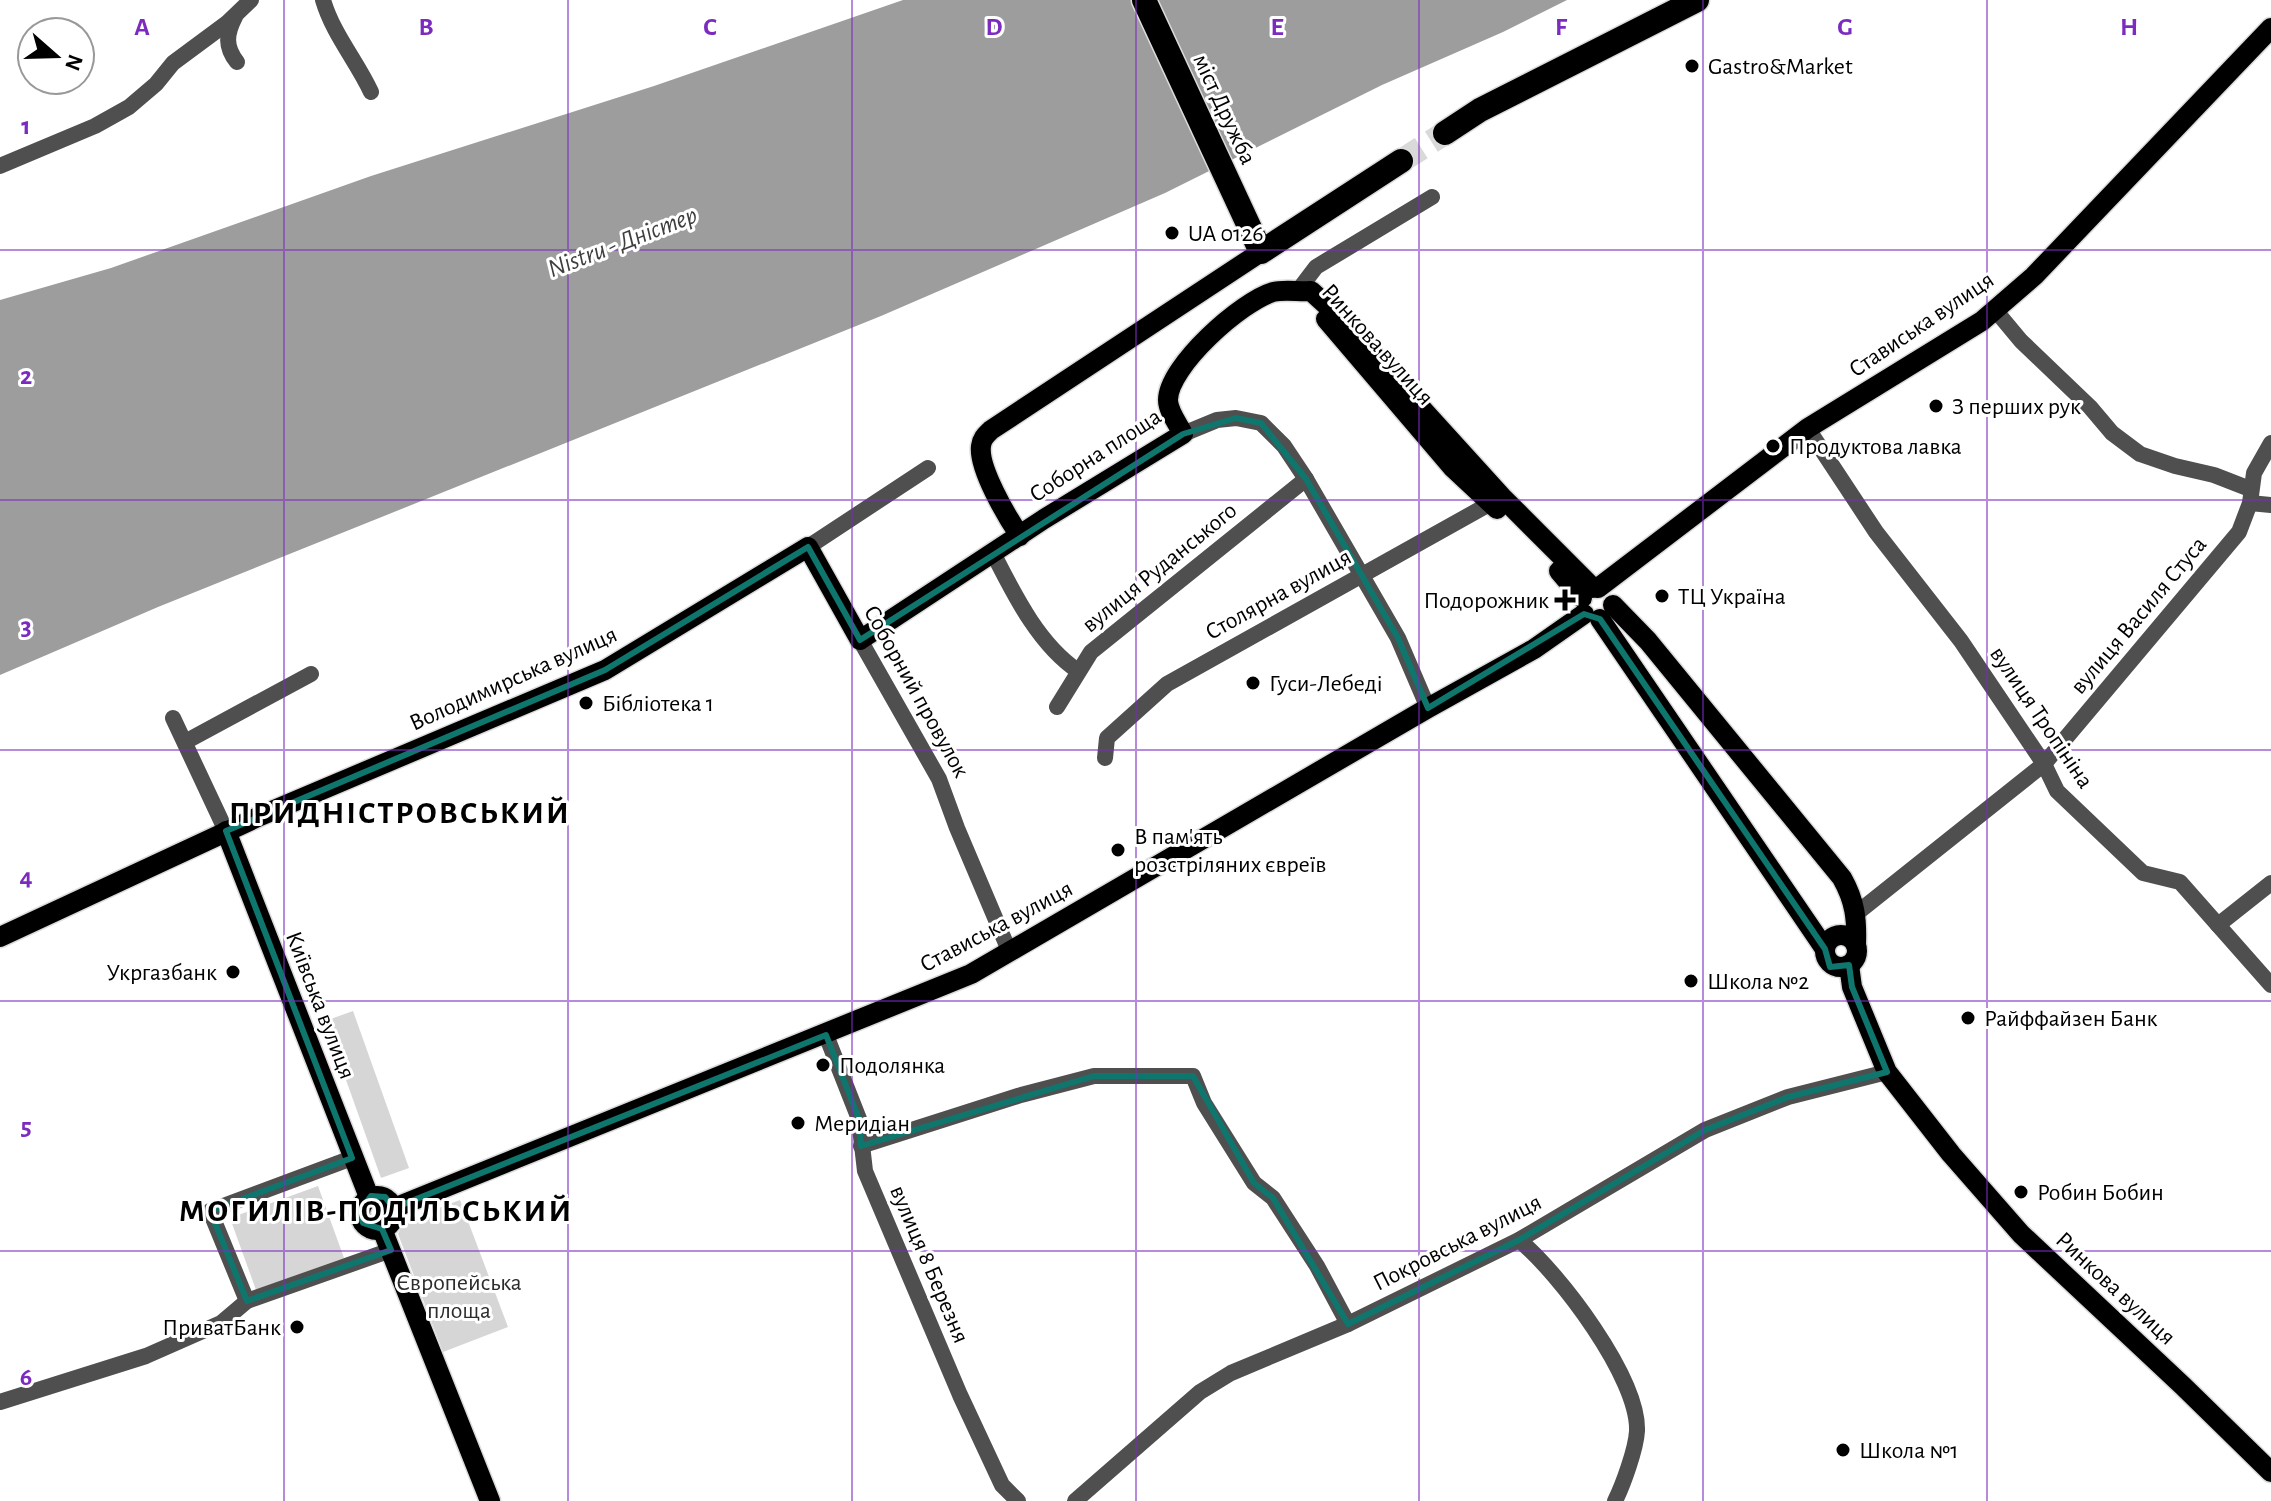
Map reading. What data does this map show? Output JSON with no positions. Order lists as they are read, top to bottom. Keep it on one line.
{"streets":{"highway":["міст Дружба"],"main road":["Стависька вулиця","Ринкова вулиця","Соборна площа","Володимирська вулиця","Соборний провулок","Київська вулиця"],"street":["вулиця Руданського","Столярна вулиця","вулиця Василя Стуса","вулиця Тропініна","Покровська вулиця","вулиця 8 Березня"]},"crossings":[["міст Дружба","Соборна площа"],["Стависька вулиця","Ринкова вулиця"],["Стависька вулиця","Соборний провулок"],["Стависька вулиця","вулиця Тропініна"],["Стависька вулиця","Київська вулиця"],["Стависька вулиця","вулиця 8 Березня"],["Ринкова вулиця","Соборна площа"],["Ринкова вулиця","Столярна вулиця"],["Ринкова вулиця","вулиця Василя Стуса"],["Ринкова вулиця","Покровська вулиця"],["Соборна площа","Соборний провулок"],["вулиця Василя Стуса","вулиця Тропініна"],["Володимирська вулиця","Соборний провулок"],["Володимирська вулиця","Київська вулиця"]],"districts":["ПРИДНІСТРОВСЬКИЙ","МОГИЛІВ-ПОДІЛЬСЬКИЙ"],"water":["Nistru - Дністер"],"parks":["Європейська площа"],"places":{"other":["Gastro&Market","UA 0126","З перших рук","Продуктова лавка","ТЦ Україна","Гуси-Лебеді","Бібліотека 1","В пам'ять розстріляних євреїв","Укргазбанк","Школа №2","Райффайзен Банк","Подолянка","Меридіан","Робин Бобин","ПриватБанк","Школа №1"],"health":["Подорожник"]},"north":"right","grid":{"columns":["A","B","C","D","E","F","G","H"],"rows":["1","2","3","4","5","6"]}}
